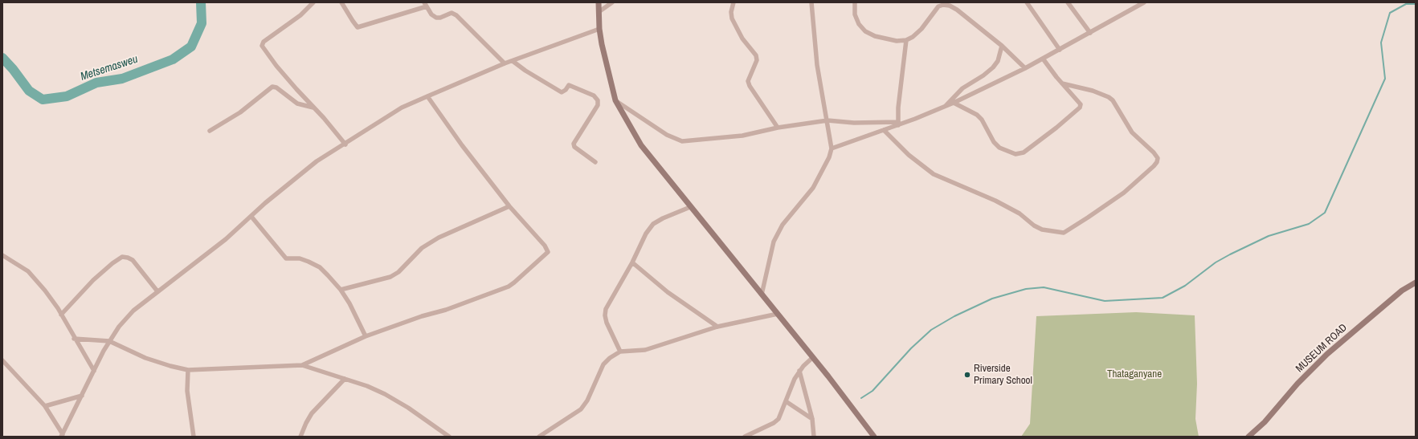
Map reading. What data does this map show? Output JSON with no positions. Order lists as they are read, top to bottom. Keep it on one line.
{"streets":{"street":["MUSEUM ROAD"]},"water":["Metsemasweu"],"parks":["Thataganyane"],"places":["Riverside Primary School"]}
